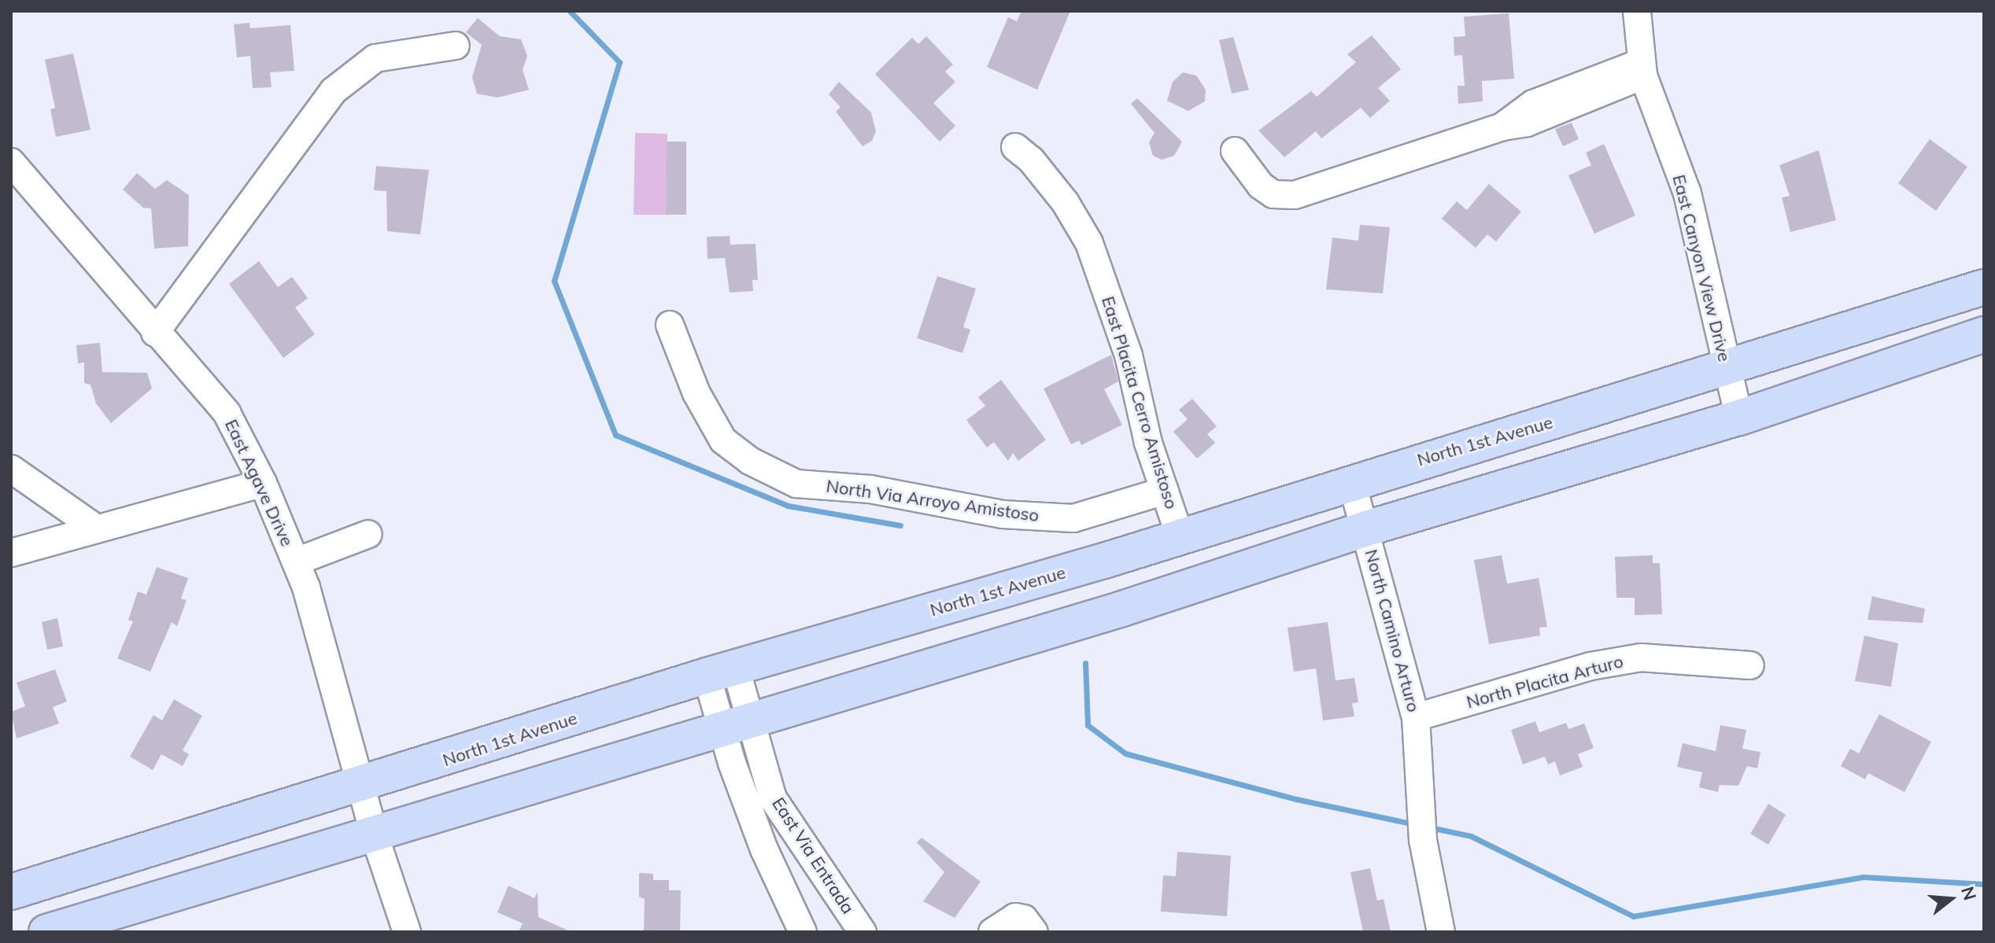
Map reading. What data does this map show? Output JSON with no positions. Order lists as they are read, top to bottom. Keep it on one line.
{"streets":{"main road":["North 1st Avenue"],"street":["East Canyon View Drive","East Placita Cerro Amistoso","East Agave Drive","North Via Arroyo Amistoso","North Camino Arturo","North Placita Arturo","East Via Entrada"]},"crossings":[["East Canyon View Drive","North 1st Avenue"],["East Placita Cerro Amistoso","North 1st Avenue"],["East Placita Cerro Amistoso","North Via Arroyo Amistoso"],["North 1st Avenue","East Agave Drive"],["North 1st Avenue","North Camino Arturo"],["North 1st Avenue","East Via Entrada"],["North Camino Arturo","North Placita Arturo"]],"north":"right"}
